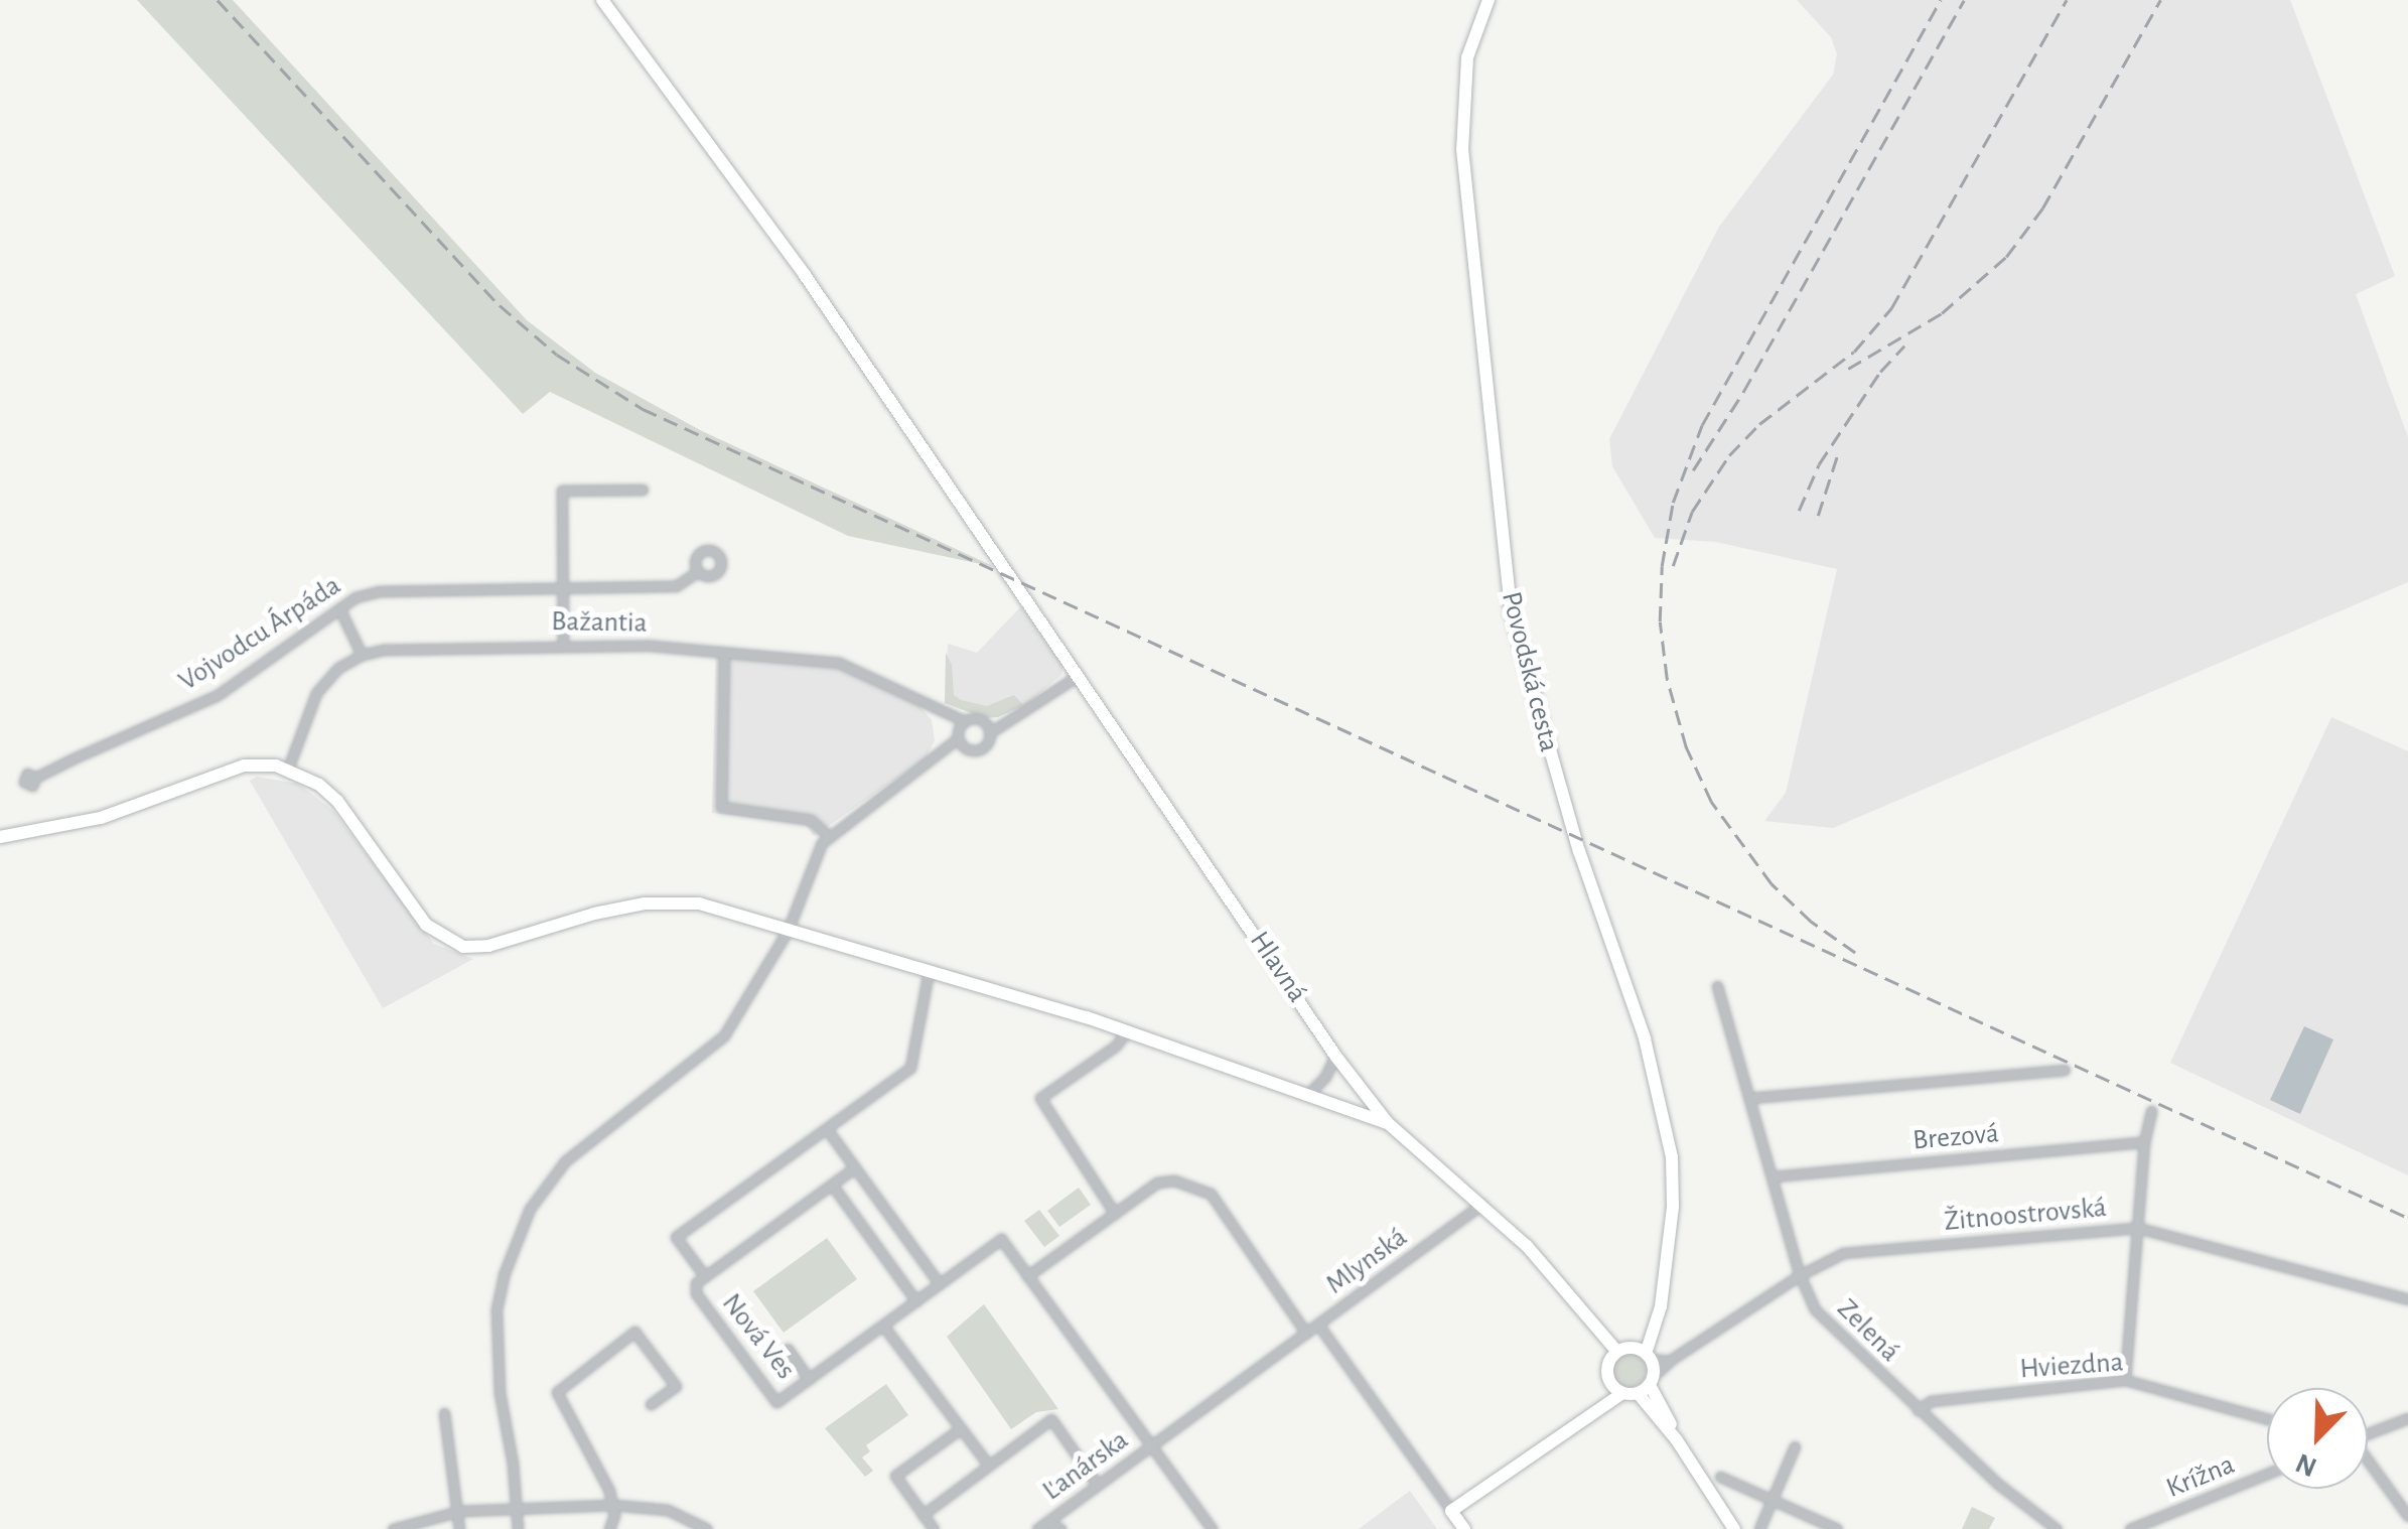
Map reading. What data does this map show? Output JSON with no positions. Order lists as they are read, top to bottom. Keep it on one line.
{"streets":{"street":["Bažantia","Vojvodcu Árpáda","Povodská cesta","Hlavná","Brezová","Žitnoostrovská","Mlynská","Zelená","Nová Ves","Hviezdna","Ľanárska","Krížna"]},"crossings":[["Povodská cesta","Hlavná"],["Povodská cesta","Žitnoostrovská"],["Hlavná","Žitnoostrovská"],["Hlavná","Mlynská"],["Brezová","Zelená"],["Žitnoostrovská","Zelená"],["Mlynská","Ľanárska"],["Zelená","Hviezdna"],["Nová Ves","Ľanárska"]],"north":"bottom left"}
